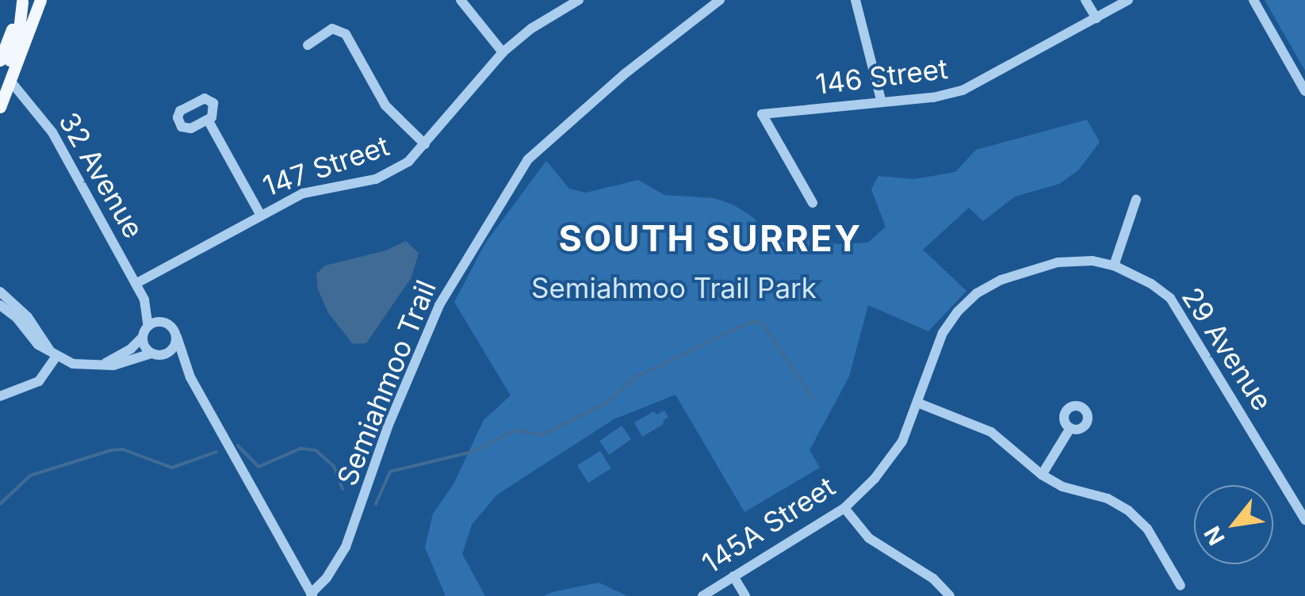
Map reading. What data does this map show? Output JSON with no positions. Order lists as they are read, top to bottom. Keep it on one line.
{"streets":{"street":["146 Street","147 Street","32 Avenue","29 Avenue","Semiahmoo Trail","145A Street"]},"crossings":[["147 Street","32 Avenue"],["29 Avenue","145A Street"]],"districts":["SOUTH SURREY"],"parks":["Semiahmoo Trail Park"],"north":"bottom left"}
